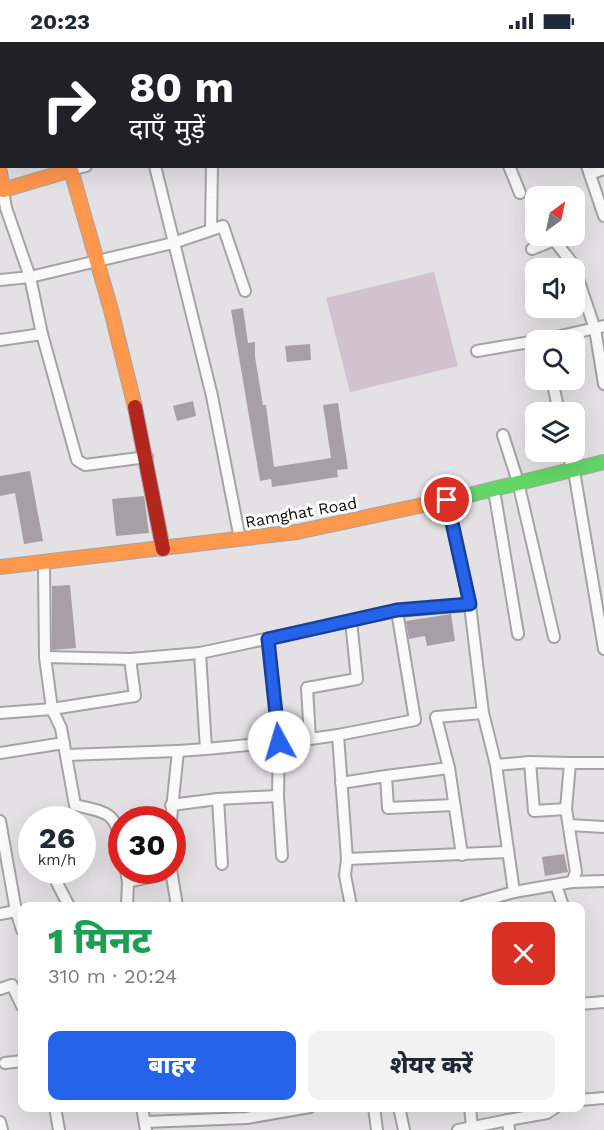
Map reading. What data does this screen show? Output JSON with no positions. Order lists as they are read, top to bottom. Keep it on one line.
{"streets":{"main road":["Ramghat Road"]},"north":"top right","page":{"status":"20:23","turn":["80 m","दाएँ मुड़ें"],"speed":"26 km/h","limit":"30","heading":["1 मिनट","310 m · 20:24"],"buttons":["बाहर","शेयर करें"]}}
